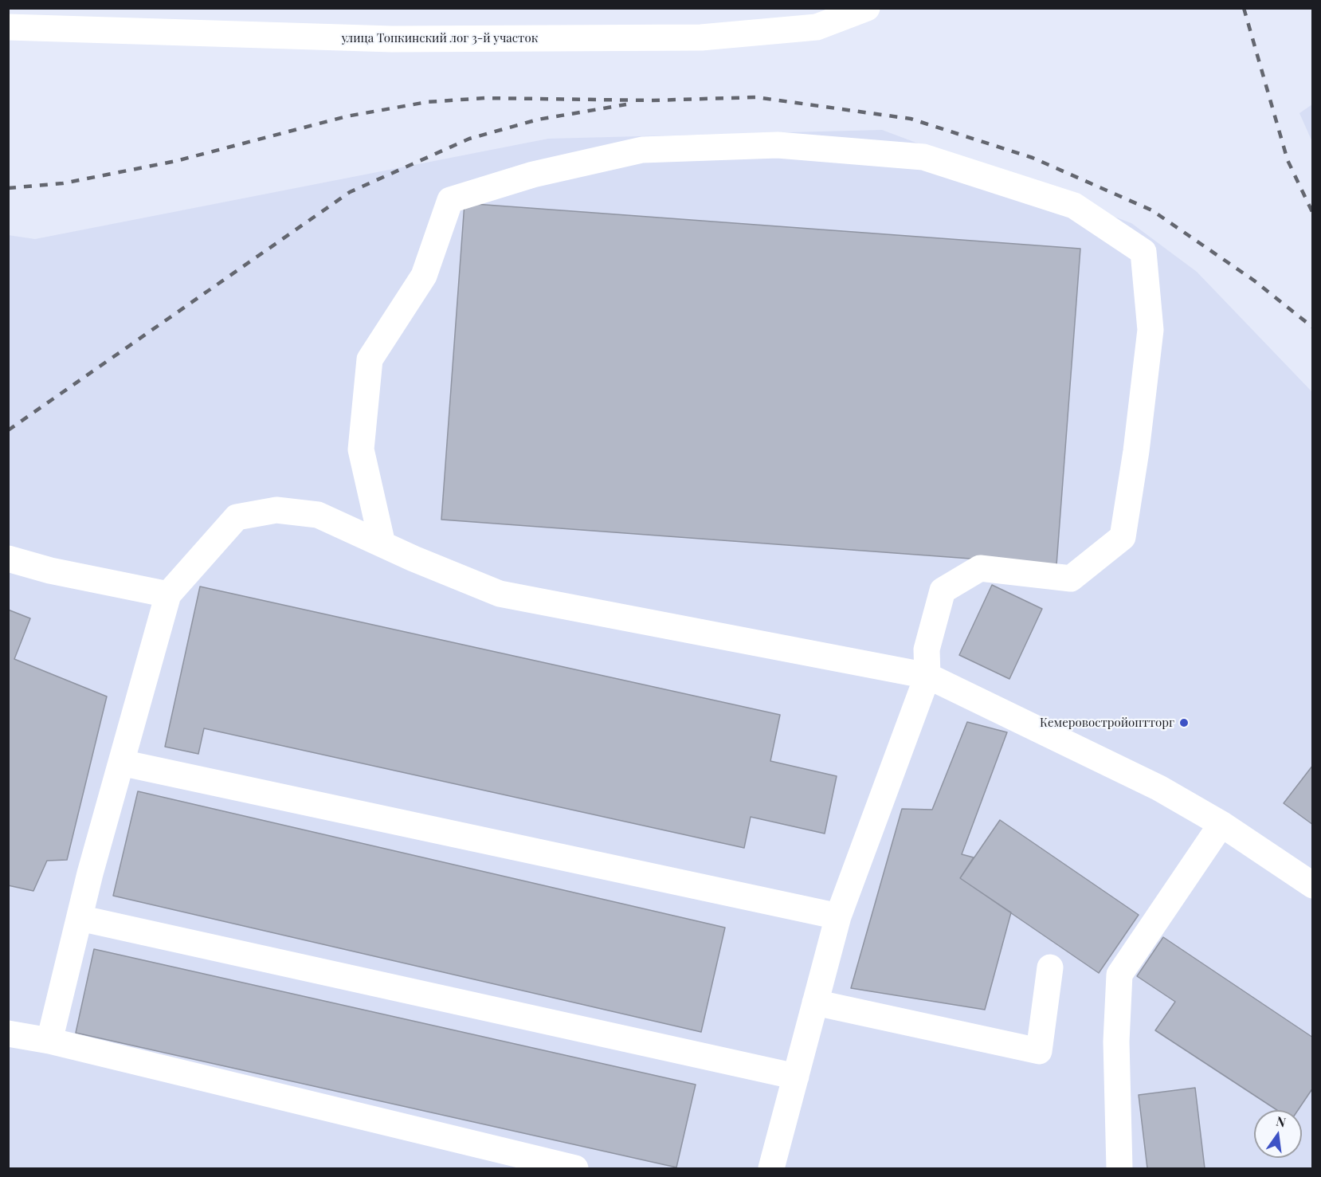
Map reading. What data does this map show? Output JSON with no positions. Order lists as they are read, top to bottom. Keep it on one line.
{"streets":{"street":["улица Топкинский лог 3-й участок"]},"places":["Кемеровостройоптторг"],"north":"top"}
